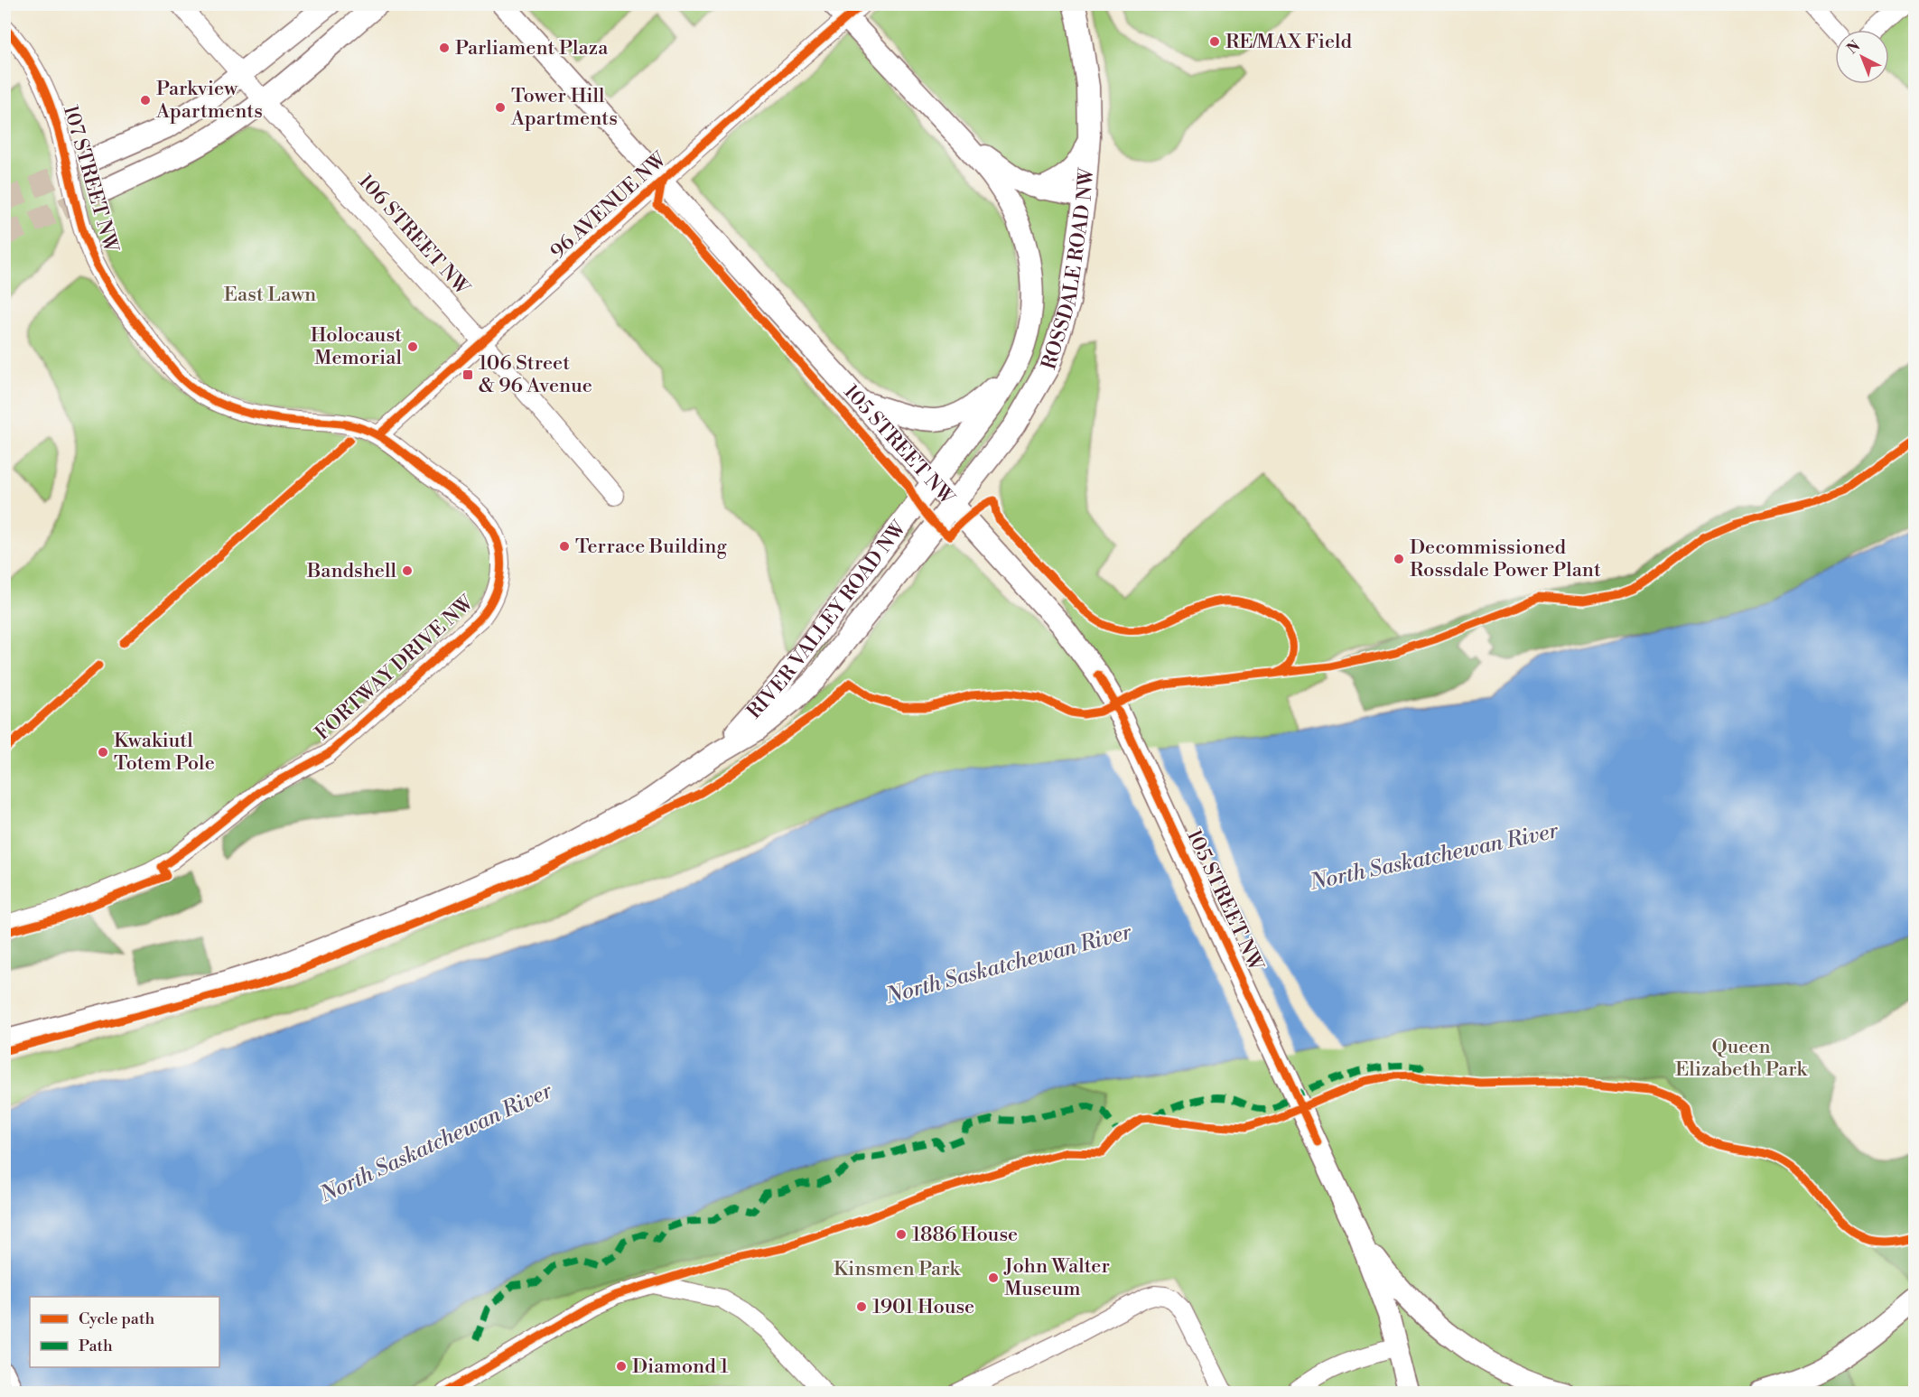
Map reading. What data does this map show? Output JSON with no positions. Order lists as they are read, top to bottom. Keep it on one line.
{"streets":{"main road":["ROSSDALE ROAD NW","105 STREET NW","RIVER VALLEY ROAD NW"],"street":["107 STREET NW","96 AVENUE NW","106 STREET NW","FORTWAY DRIVE NW"]},"crossings":[["107 STREET NW","96 AVENUE NW"],["107 STREET NW","FORTWAY DRIVE NW"],["96 AVENUE NW","106 STREET NW"],["96 AVENUE NW","ROSSDALE ROAD NW"],["96 AVENUE NW","105 STREET NW"],["96 AVENUE NW","FORTWAY DRIVE NW"],["ROSSDALE ROAD NW","105 STREET NW"],["ROSSDALE ROAD NW","RIVER VALLEY ROAD NW"],["105 STREET NW","RIVER VALLEY ROAD NW"]],"water":["North Saskatchewan River"],"parks":["East Lawn","Queen Elizabeth Park","Kinsmen Park"],"places":{"other":["RE/MAX Field","Parliament Plaza","Parkview Apartments","Tower Hill Apartments","Holocaust Memorial","Terrace Building","Decommissioned Rossdale Power Plant","Bandshell","Kwakiutl Totem Pole","1886 House","John Walter Museum","1901 House","Diamond 1"],"transit":["106 Street & 96 Avenue"]},"legend":["Cycle path","Path"],"north":"top left"}
